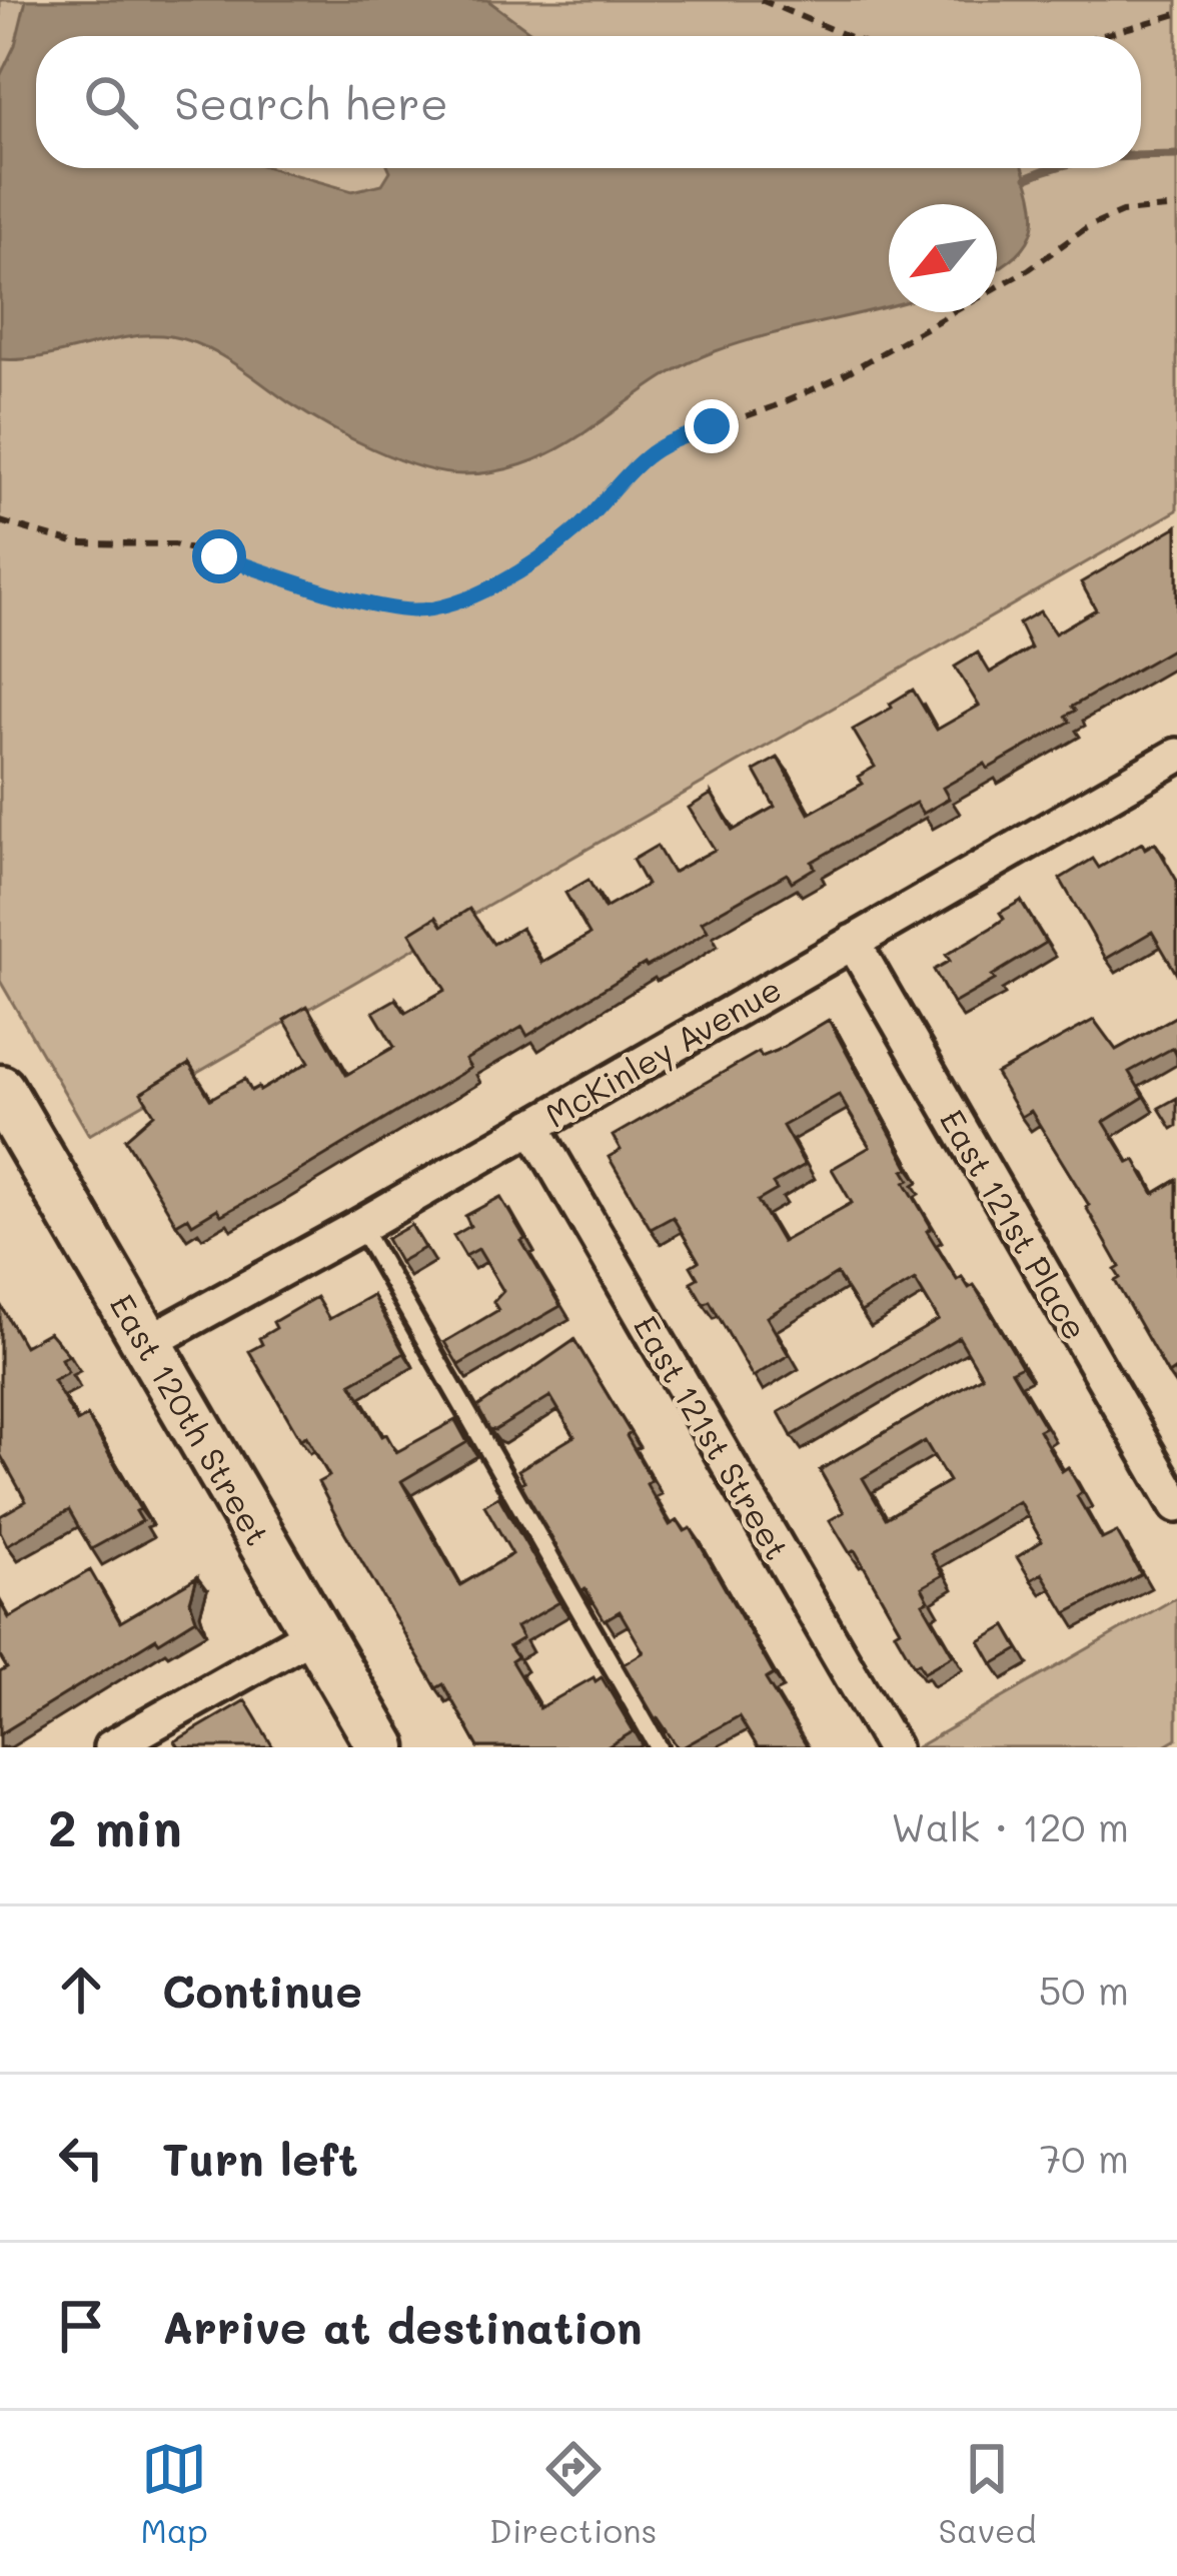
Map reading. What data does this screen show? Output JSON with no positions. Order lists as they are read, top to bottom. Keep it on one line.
{"streets":{"street":["McKinley Avenue","East 121st Place","East 120th Street","East 121st Street"]},"crossings":[["McKinley Avenue","East 121st Place"],["McKinley Avenue","East 120th Street"],["McKinley Avenue","East 121st Street"]],"north":"bottom left","page":{"search":"Search here","heading":["2 min","Walk · 120 m"],"list":[["Continue","50 m"],["Turn left","70 m"],"Arrive at destination"],"nav":["Map","Directions","Saved"]}}
